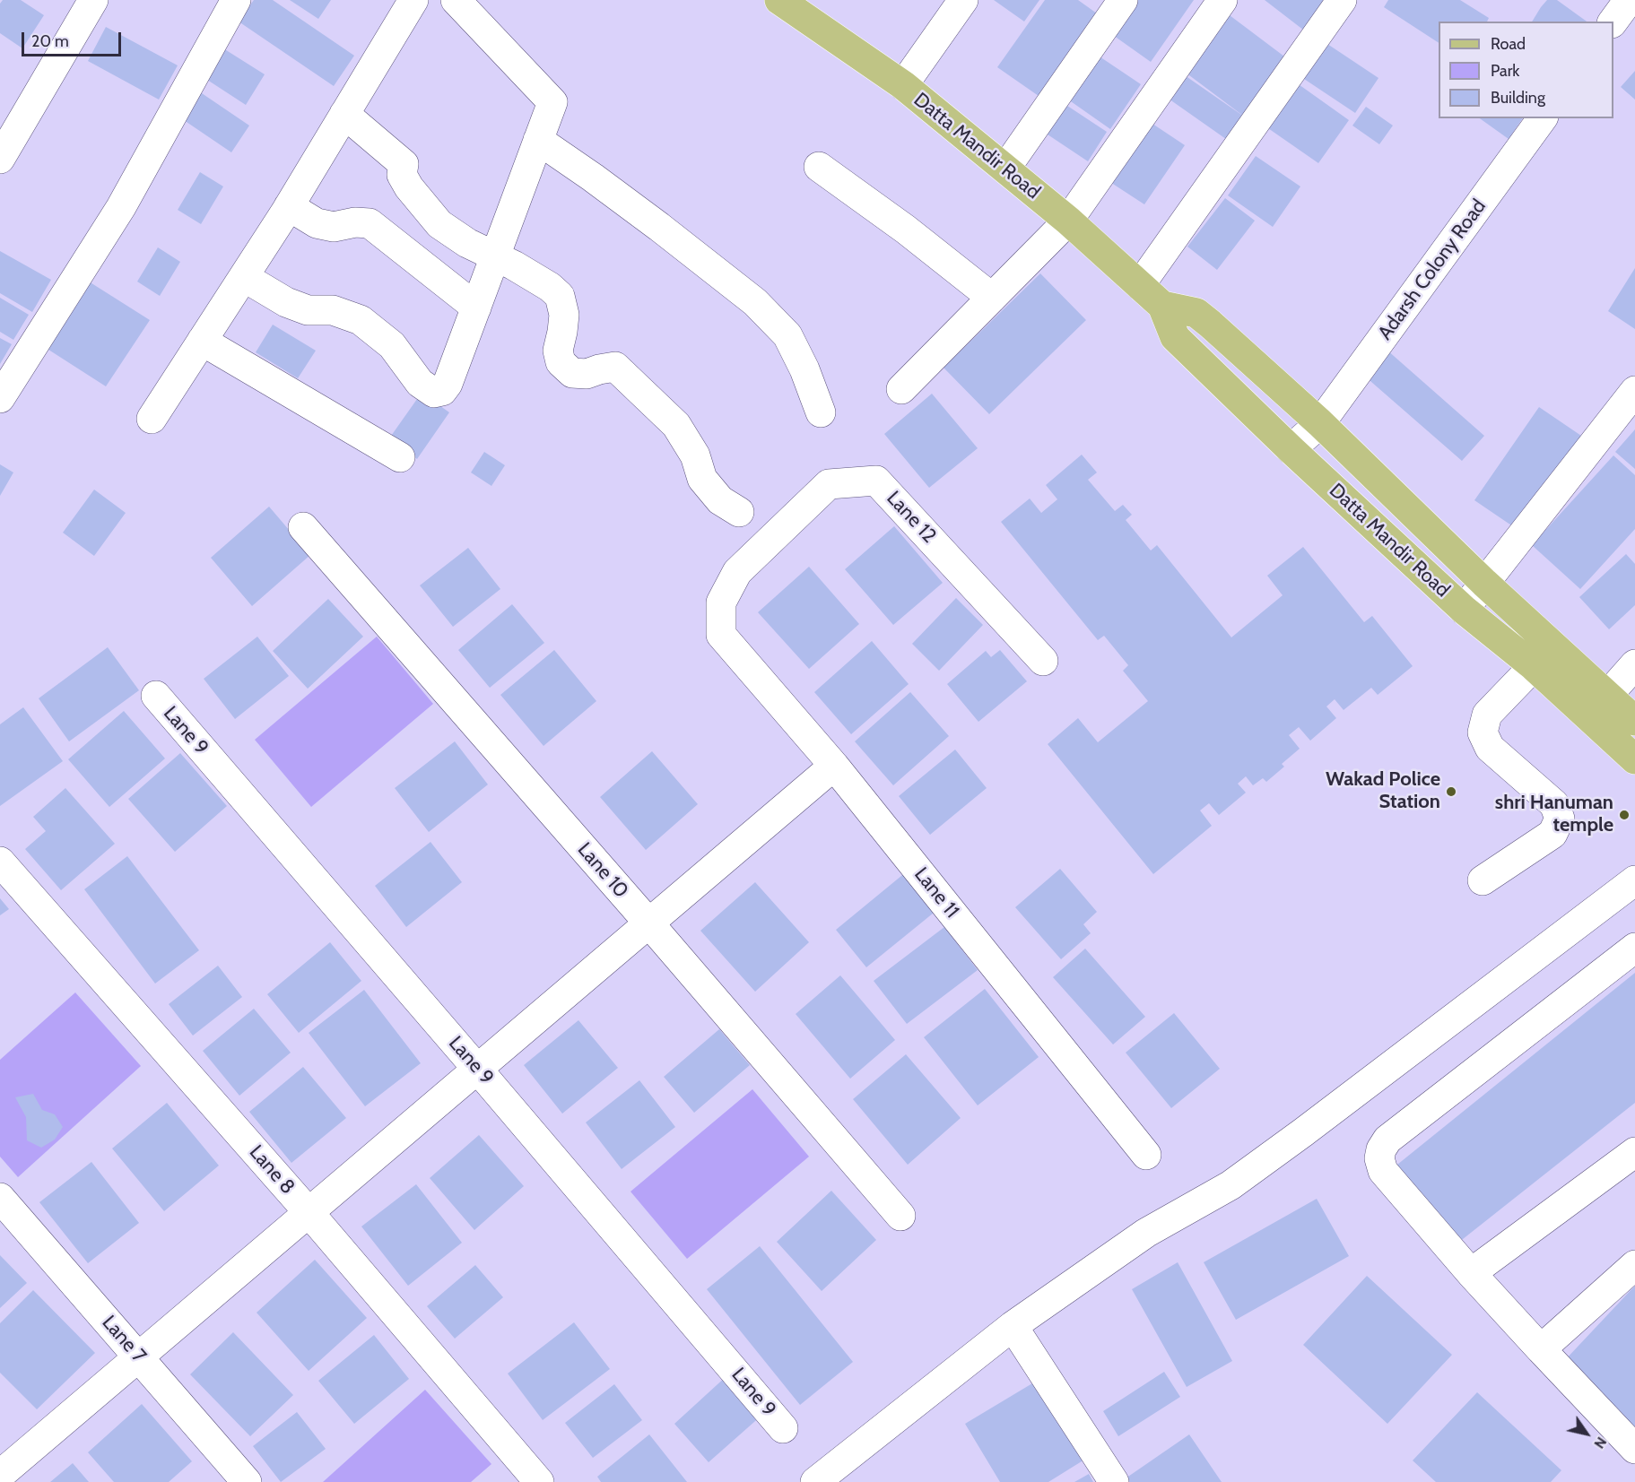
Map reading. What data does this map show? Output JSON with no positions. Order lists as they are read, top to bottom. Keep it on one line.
{"streets":{"main road":["Datta Mandir Road"],"street":["Adarsh Colony Road","Lane 12","Lane 9","Lane 10","Lane 11","Lane 8","Lane 7"]},"crossings":[["Datta Mandir Road","Adarsh Colony Road"],["Lane 12","Lane 11"]],"places":["Wakad Police Station","shri Hanuman temple"],"legend":["Road","Park","Building"],"scale_bar":"20 m","north":"bottom right"}
